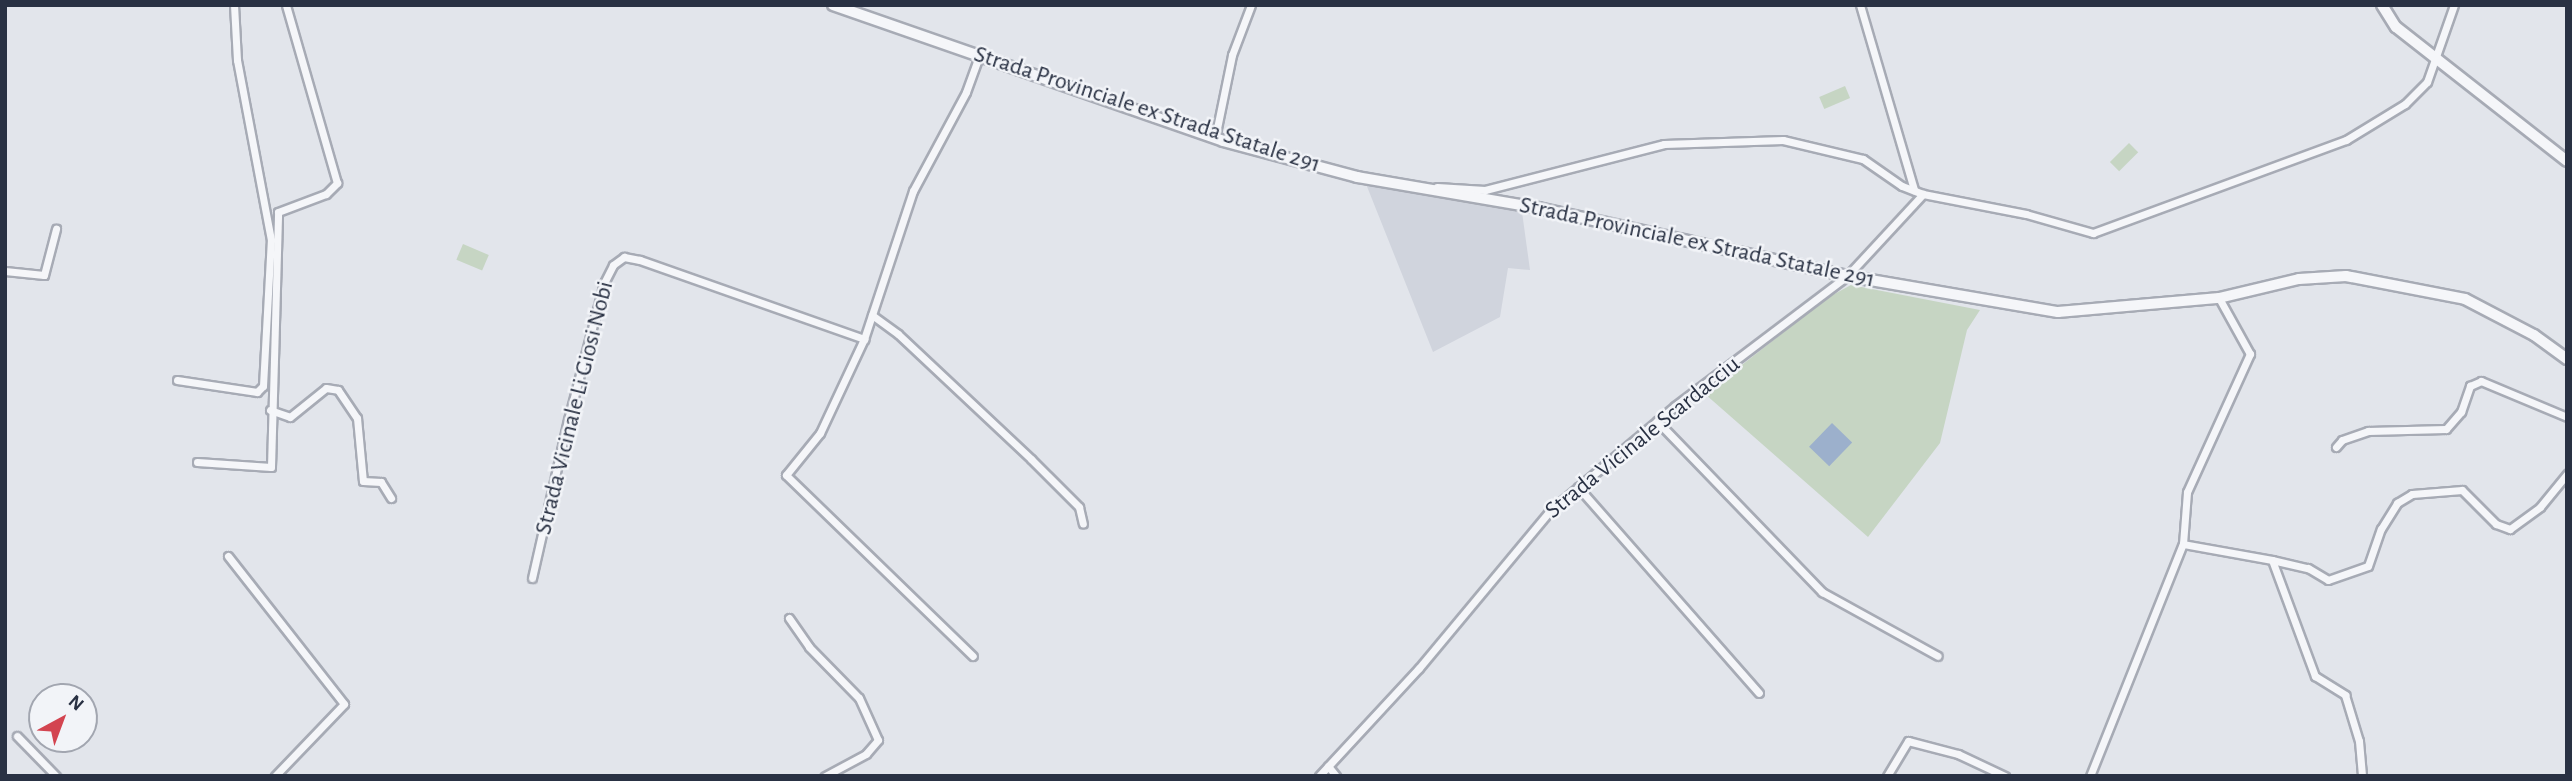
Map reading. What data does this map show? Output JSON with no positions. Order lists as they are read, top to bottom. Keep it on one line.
{"streets":{"street":["Strada Provinciale ex Strada Statale 291","Strada Vicinale Li Giosi Nobi","Strada Vicinale Scardacciu"]},"crossings":[["Strada Provinciale ex Strada Statale 291","Strada Vicinale Scardacciu"]],"north":"top right"}
